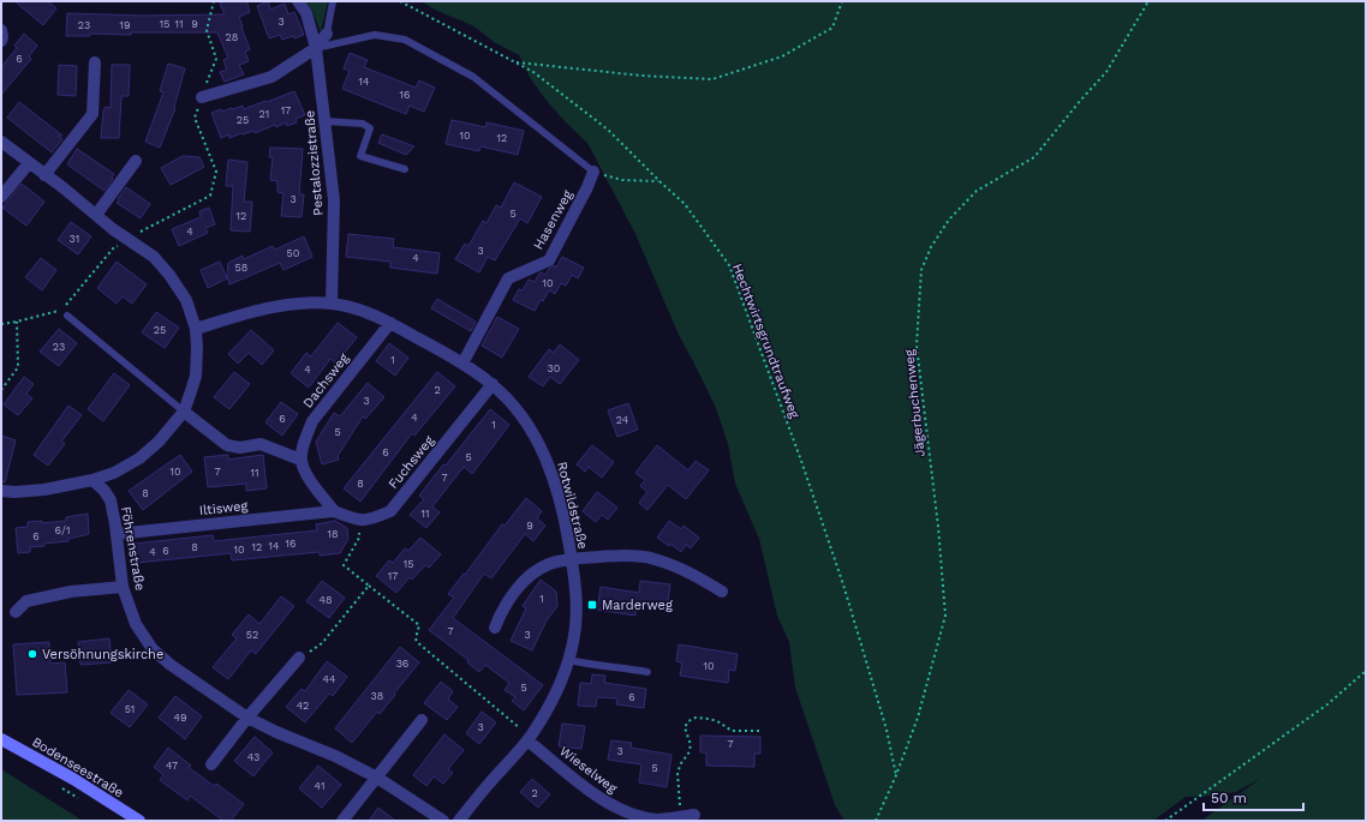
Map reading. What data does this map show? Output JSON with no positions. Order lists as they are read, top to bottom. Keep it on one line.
{"streets":{"street":["Pestalozzistraße","Hasenweg","Dachsweg","Fuchsweg","Rotwildstraße","Iltisweg","Föhrenstraße","Bodenseestraße","Wieselweg"],"path":["Hechtwirtsgrundtraufweg","Jägerbuchenweg"]},"crossings":[["Pestalozzistraße","Rotwildstraße"],["Hasenweg","Rotwildstraße"],["Hechtwirtsgrundtraufweg","Jägerbuchenweg"],["Dachsweg","Rotwildstraße"],["Fuchsweg","Rotwildstraße"],["Rotwildstraße","Wieselweg"],["Iltisweg","Föhrenstraße"]],"places":{"transit":["Marderweg"],"other":["Versöhnungskirche"]},"house_numbers":["3","15","11","9","23","19","28","6","14","16","17","21","25","10","12","3","5","12","4","31","3","50","4","58","10","25","23","1","30","4","2","3","4","6","24","1","5","6","5","10","7","11","7","8","8","11","9","6/1","18","6","16","14","8","12","10","6","4","15","17","1","48","7","52","3","36","10","44","5","38","6","42","51","49","3","7","3","43","47","5","41","2"],"scale_bar":"50 m"}
